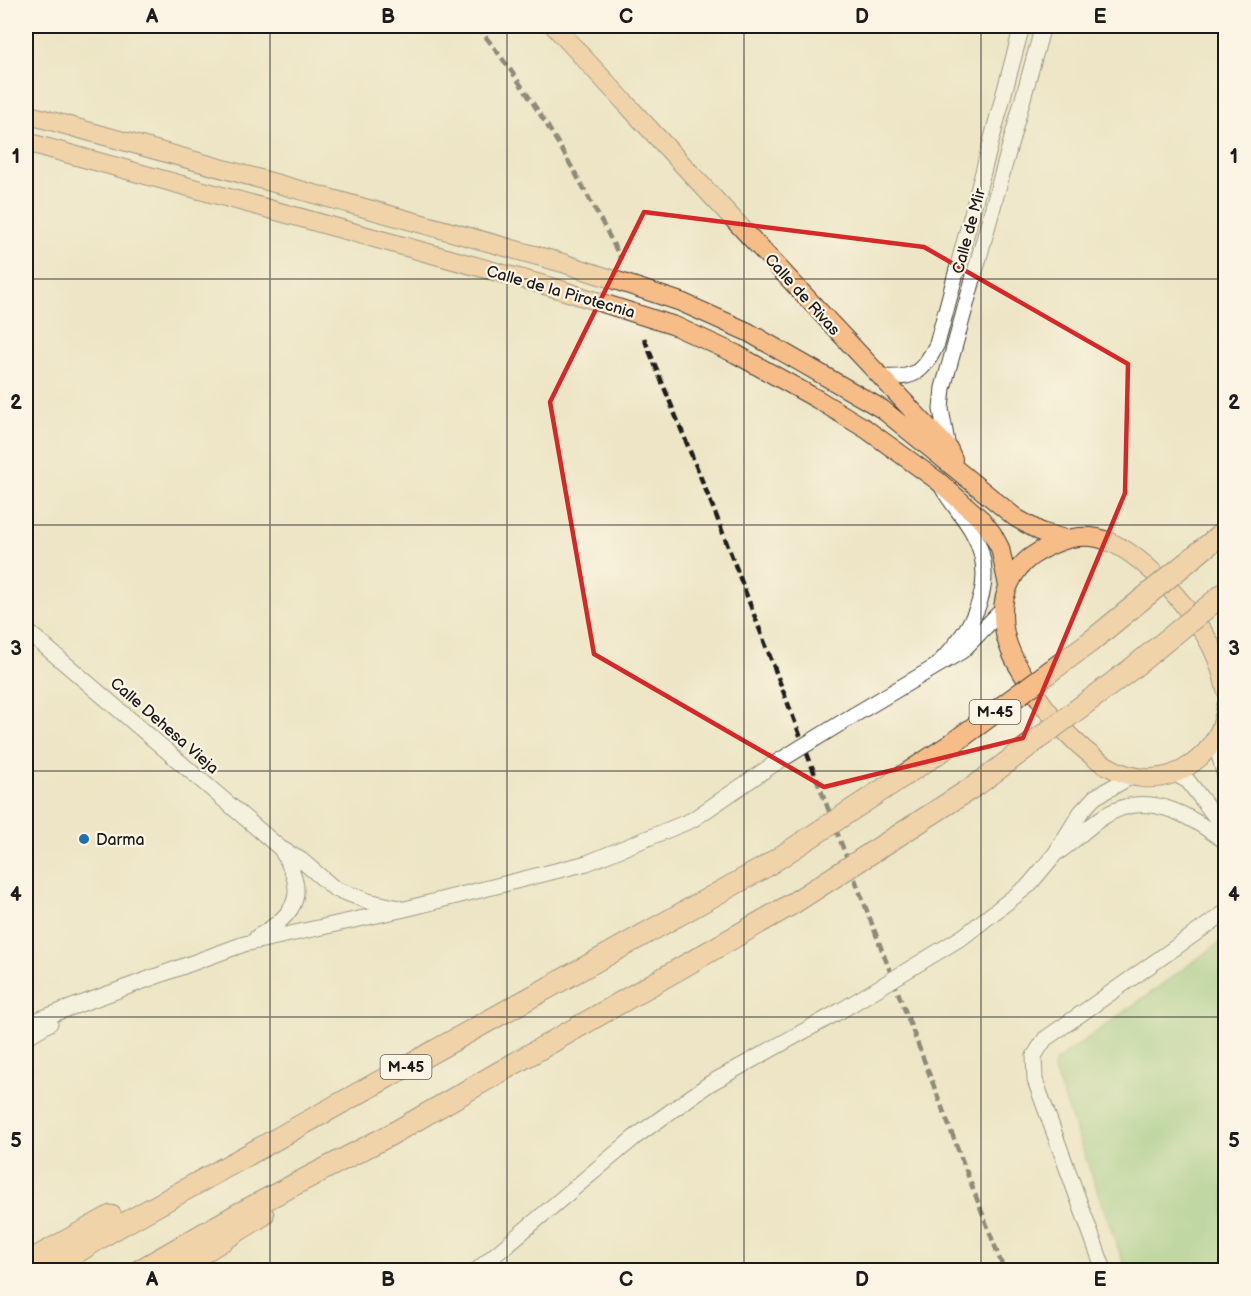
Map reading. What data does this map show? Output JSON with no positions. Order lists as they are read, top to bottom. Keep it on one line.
{"streets":{"highway":["M-45"],"main road":["Calle de la Pirotecnia","Calle de Rivas"],"street":["Calle de Mir","Calle Dehesa Vieja"]},"crossings":[["Calle de Mir","Calle de Rivas"],["Calle de la Pirotecnia","Calle de Rivas"]],"places":["Darma"],"grid":{"columns":["A","B","C","D","E"],"rows":["1","2","3","4","5"]}}
